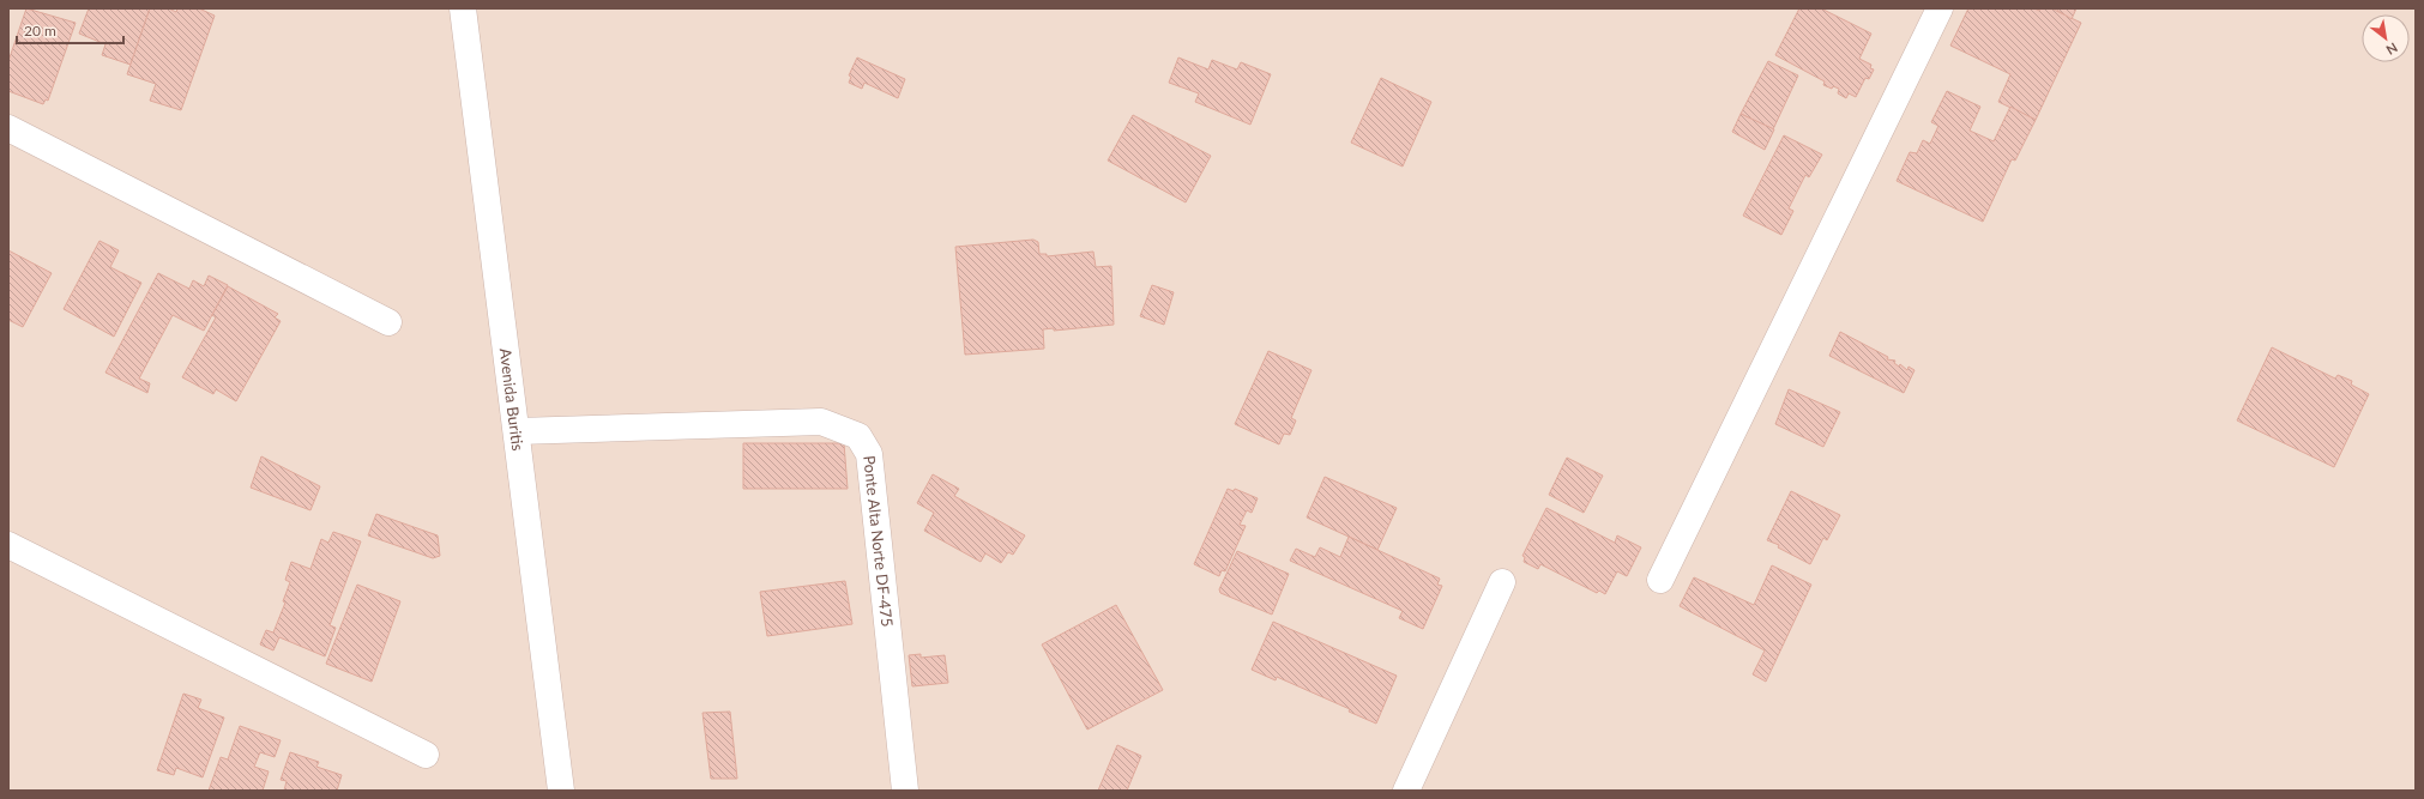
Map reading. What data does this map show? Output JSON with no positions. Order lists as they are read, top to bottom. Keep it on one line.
{"streets":{"street":["Avenida Buritis","Ponte Alta Norte DF-475"]},"crossings":[["Avenida Buritis","Ponte Alta Norte DF-475"]],"scale_bar":"20 m","north":"bottom right"}
